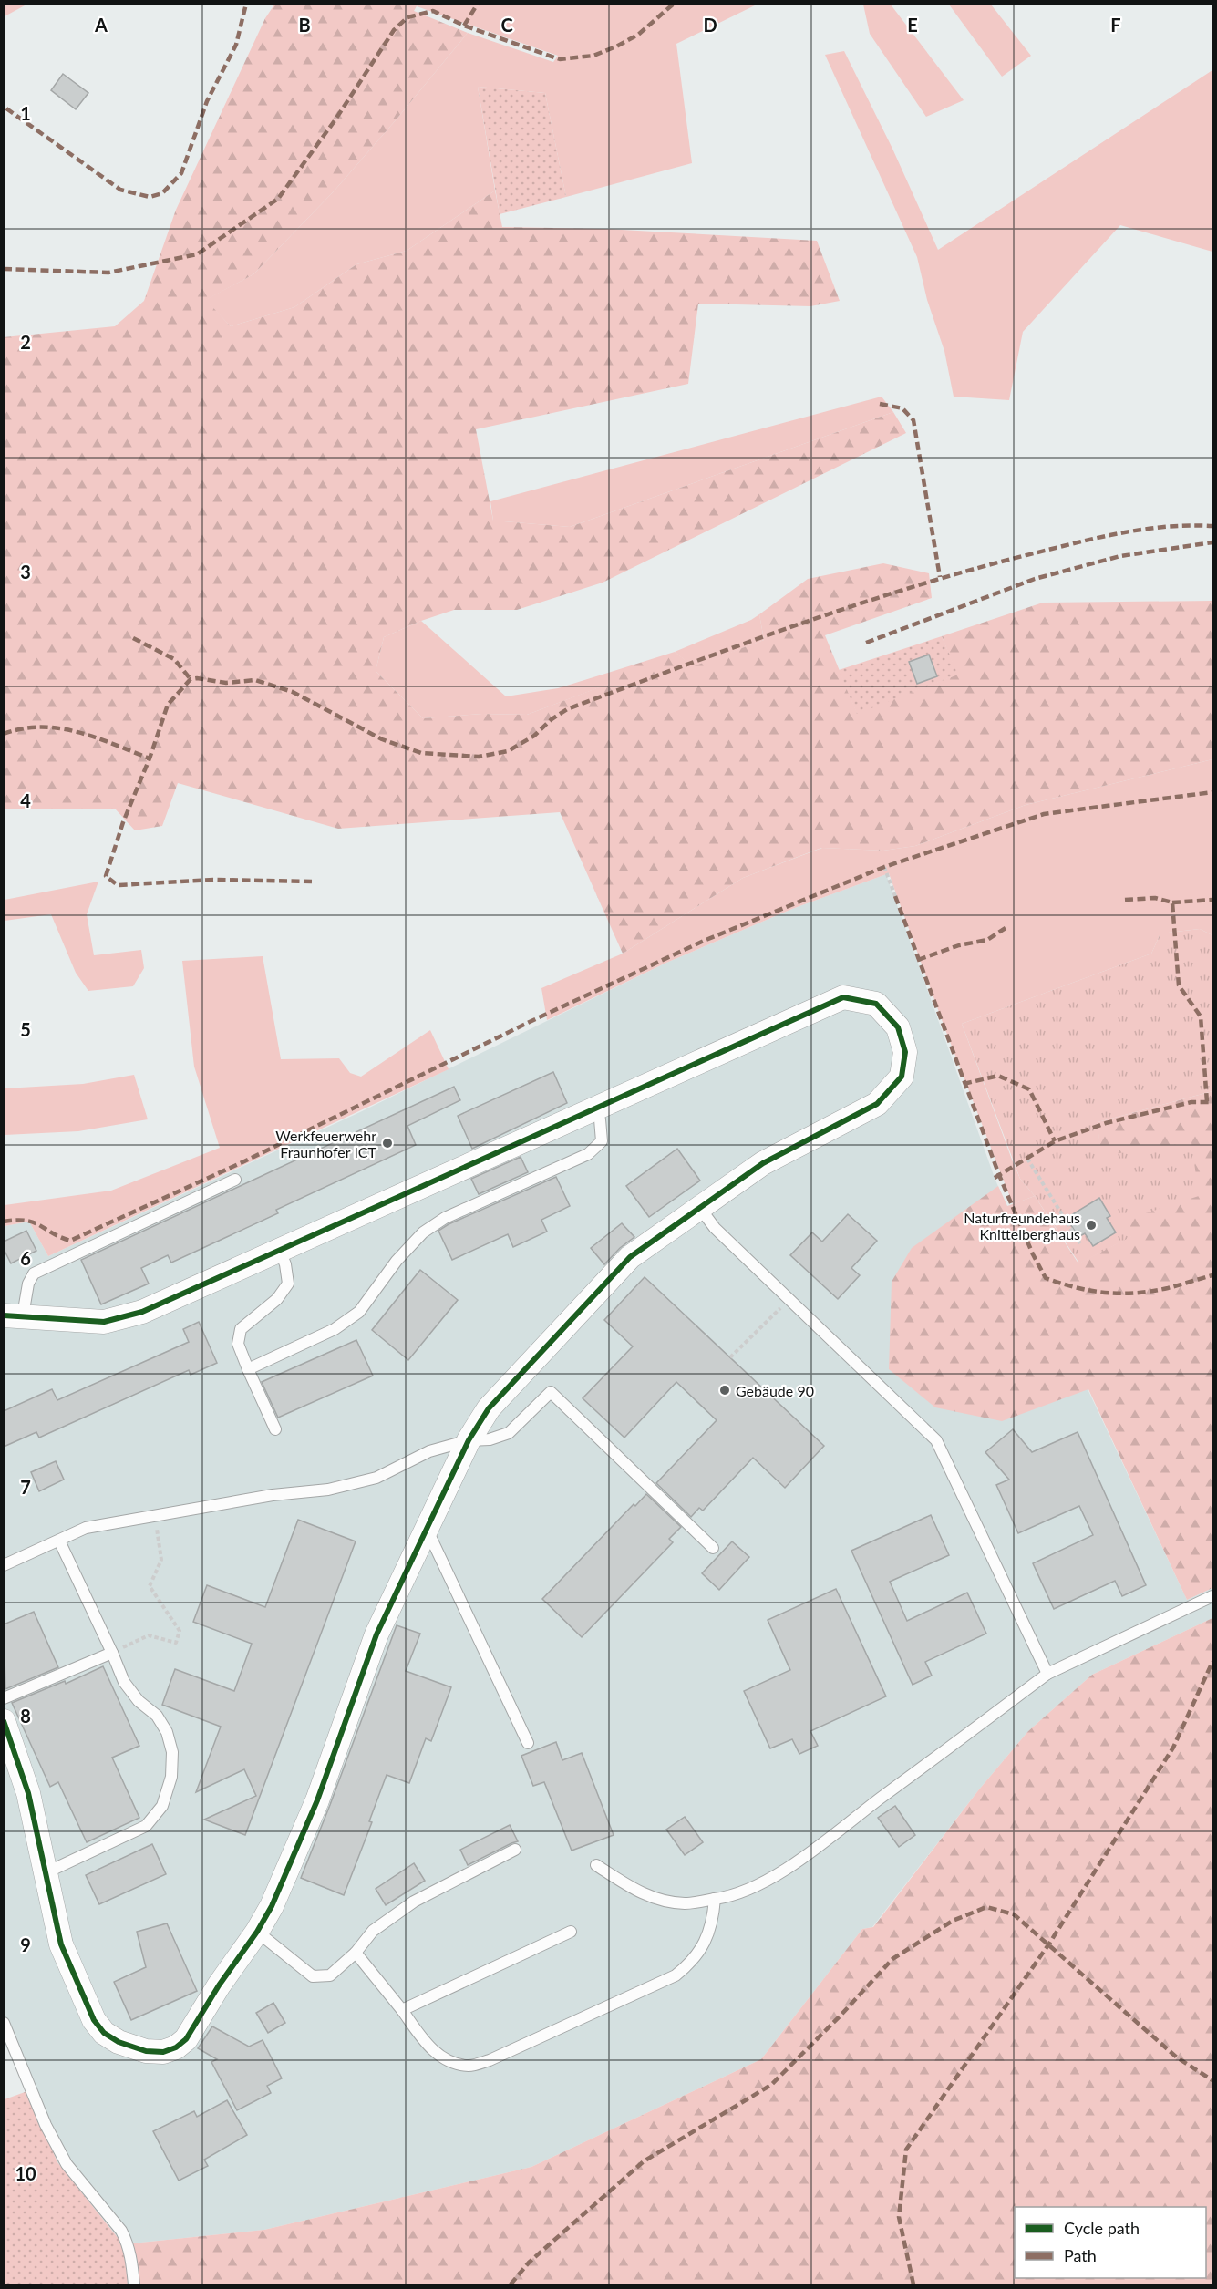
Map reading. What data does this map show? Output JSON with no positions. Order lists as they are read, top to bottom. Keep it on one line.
{"places":["Werkfeuerwehr Fraunhofer ICT","Naturfreundehaus Knittelberghaus","Gebäude 90"],"legend":["Cycle path","Path"],"grid":{"columns":["A","B","C","D","E","F"],"rows":["1","2","3","4","5","6","7","8","9","10"]}}
